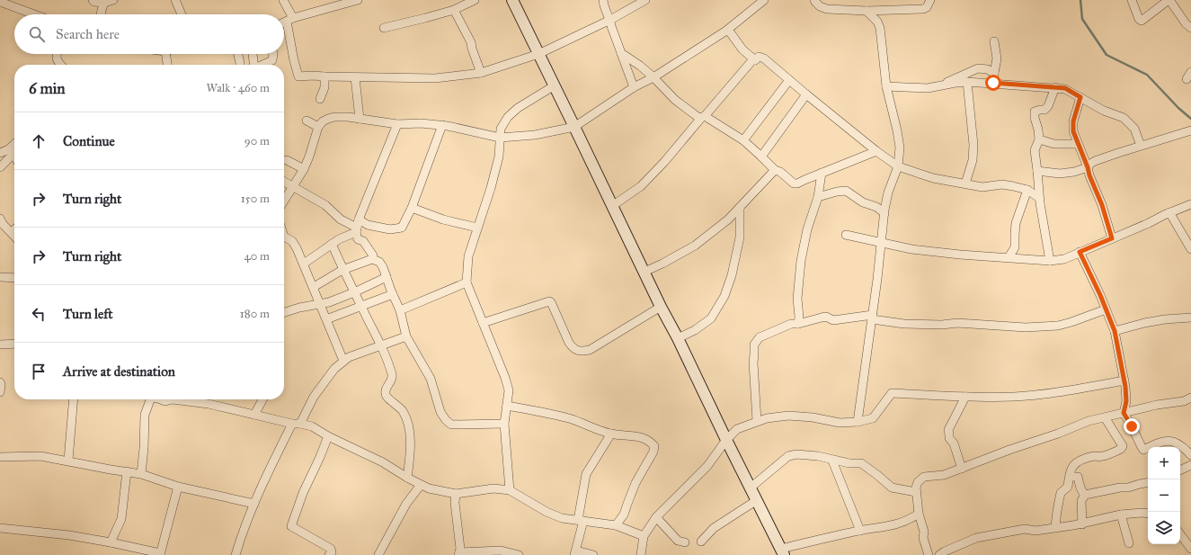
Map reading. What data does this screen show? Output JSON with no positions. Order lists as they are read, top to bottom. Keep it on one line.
{"page":{"search":"Search here","heading":["6 min","Walk · 460 m"],"list":[["Continue","90 m"],["Turn right","150 m"],["Turn right","40 m"],["Turn left","180 m"],"Arrive at destination"],"map_buttons":["+","−"]}}
